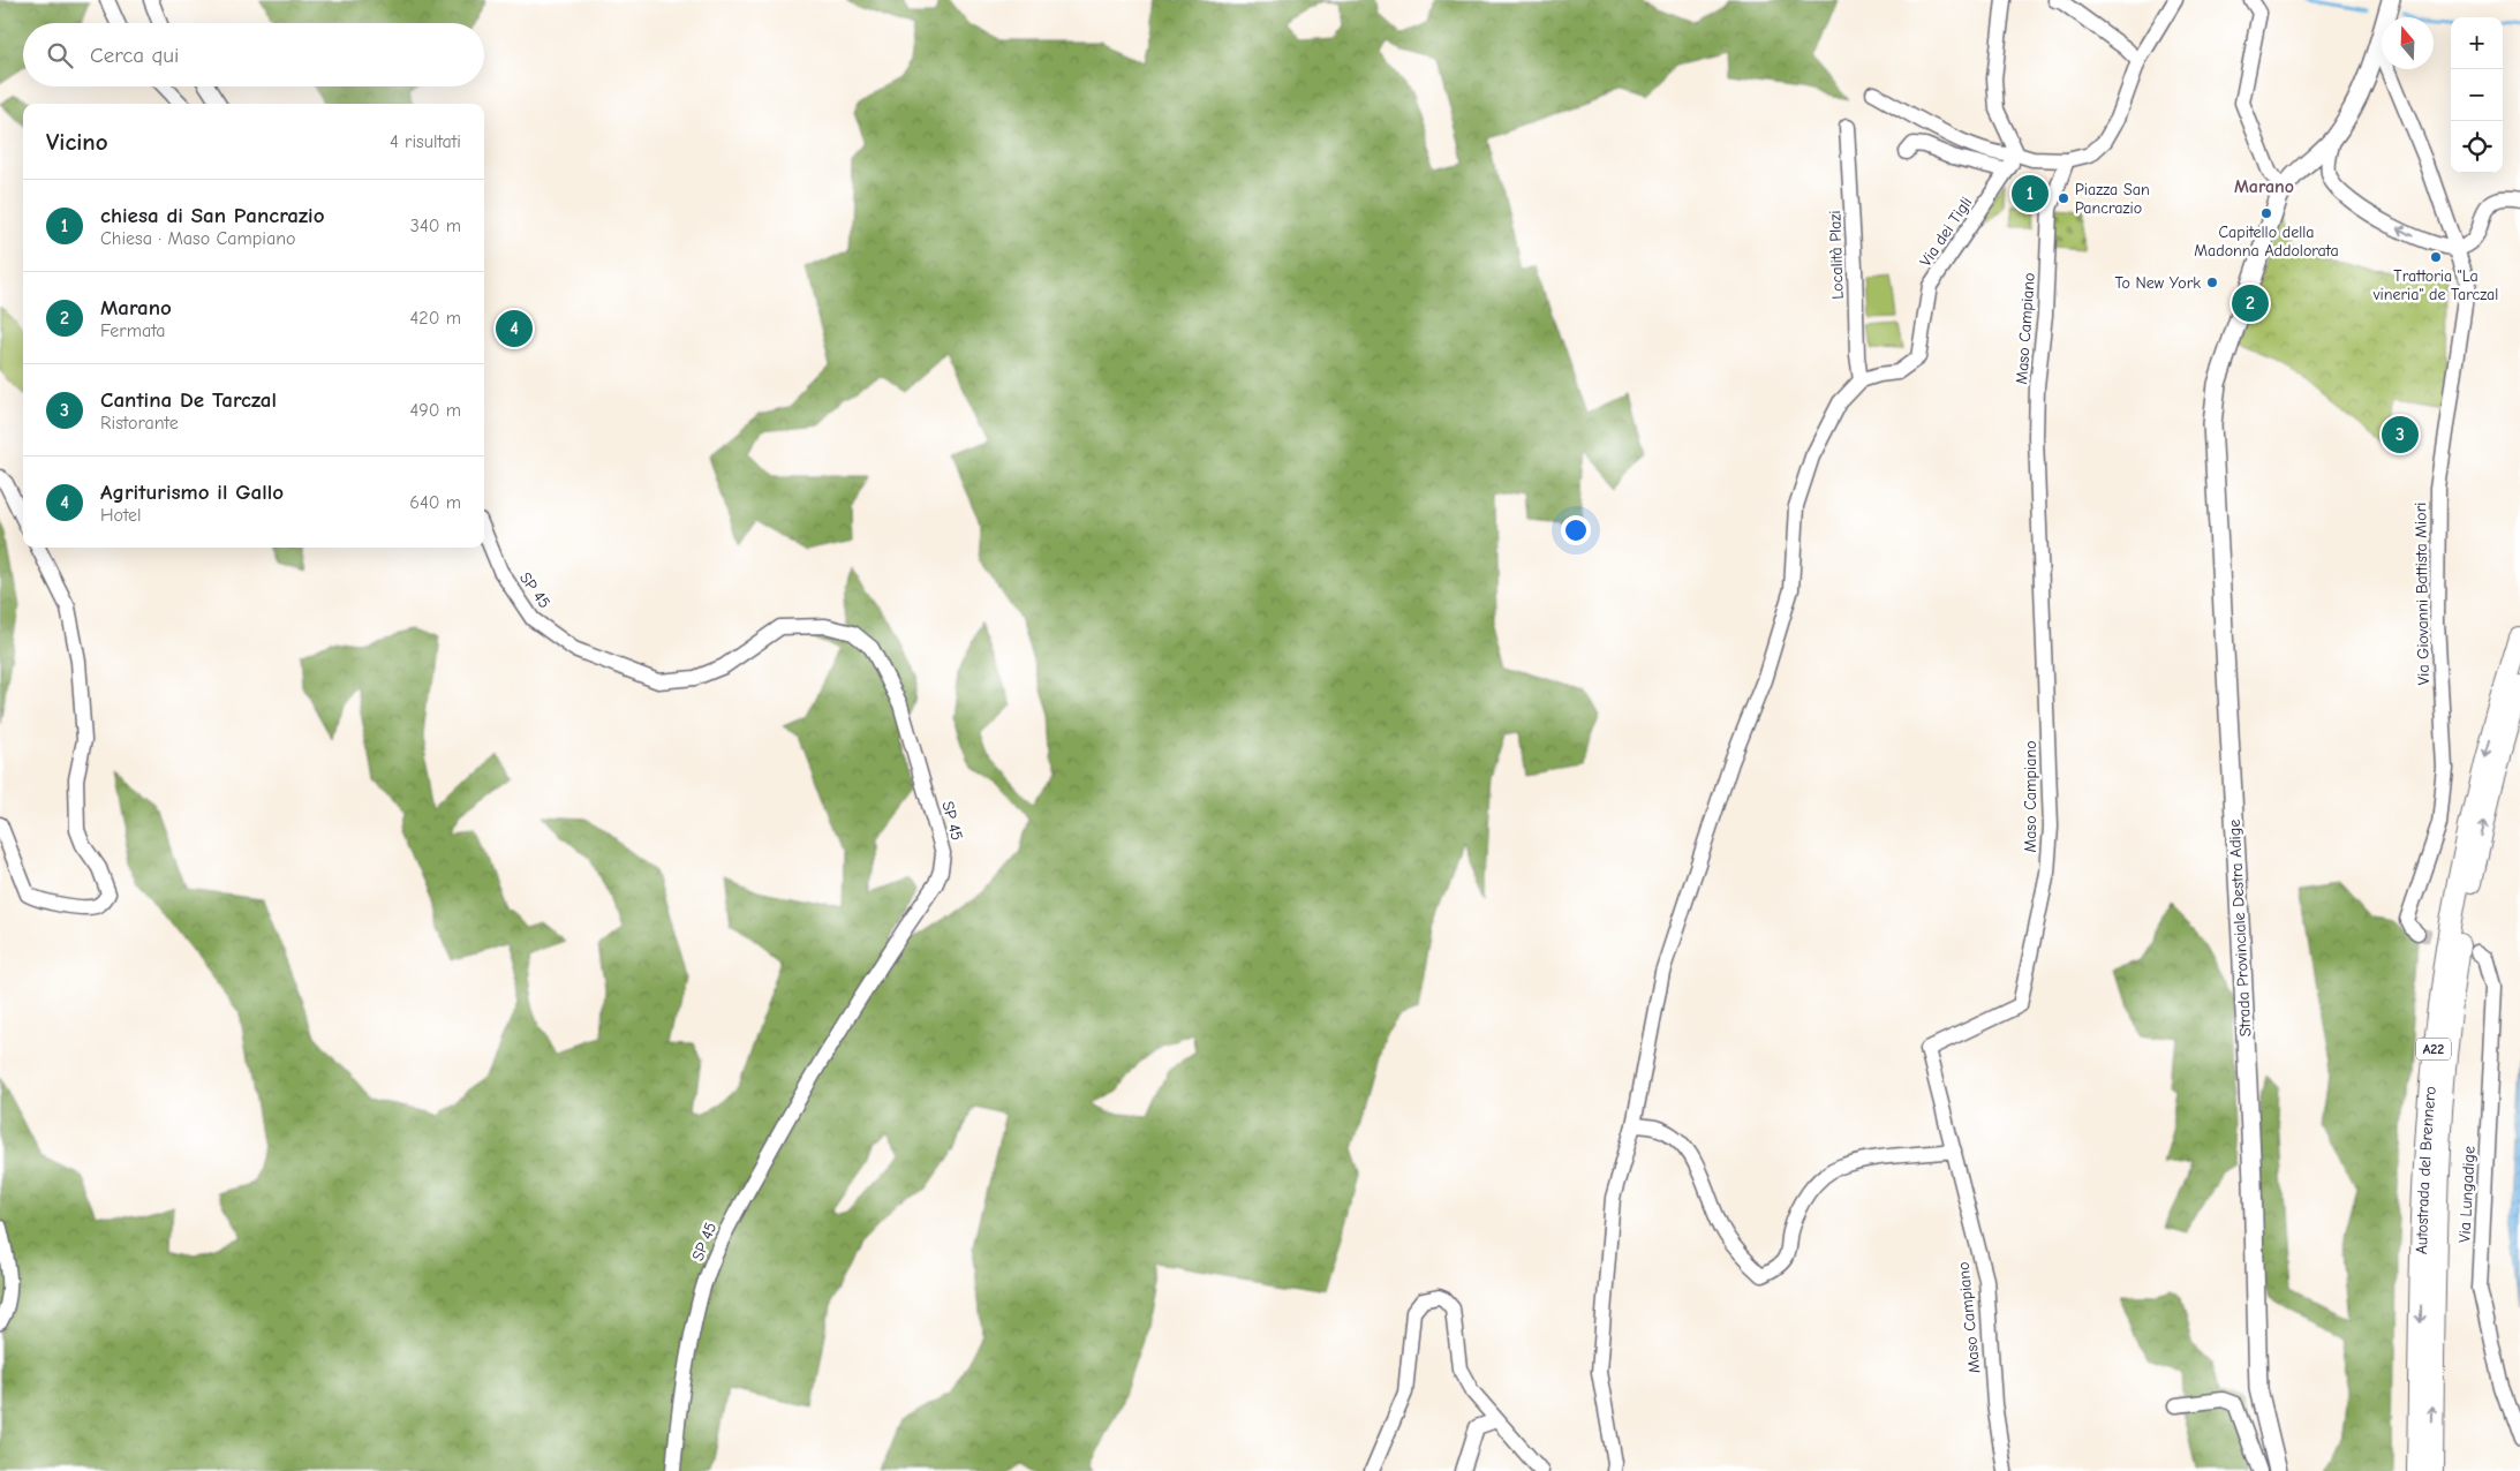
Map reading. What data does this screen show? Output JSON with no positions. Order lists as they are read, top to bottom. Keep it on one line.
{"streets":{"highway":["A22","Autostrada del Brennero"],"main road":["Strada Provinciale Destra Adige"],"street":["Via dei Tigli","Località Plazi","Maso Campiano","SP 45","Via Giovanni Battista Miori","Via Lungadige"]},"crossings":[["Via dei Tigli","Località Plazi"]],"districts":["Marano"],"places":["Piazza San Pancrazio","Capitello della Madonna Addolorata","Trattoria \"La vineria\" de Tarczal","To New York"],"north":"top","page":{"map_buttons":["+","−"],"search":"Cerca qui","heading":["Vicino","4 risultati"],"pins":["1","2","4","3"],"list":[{"mark":"1","name":"chiesa di San Pancrazio","note":"Chiesa · Maso Campiano","value":"340 m"},{"mark":"2","name":"Marano","note":"Fermata","value":"420 m"},{"mark":"3","name":"Cantina De Tarczal","note":"Ristorante","value":"490 m"},{"mark":"4","name":"Agriturismo il Gallo","note":"Hotel","value":"640 m"}]}}
